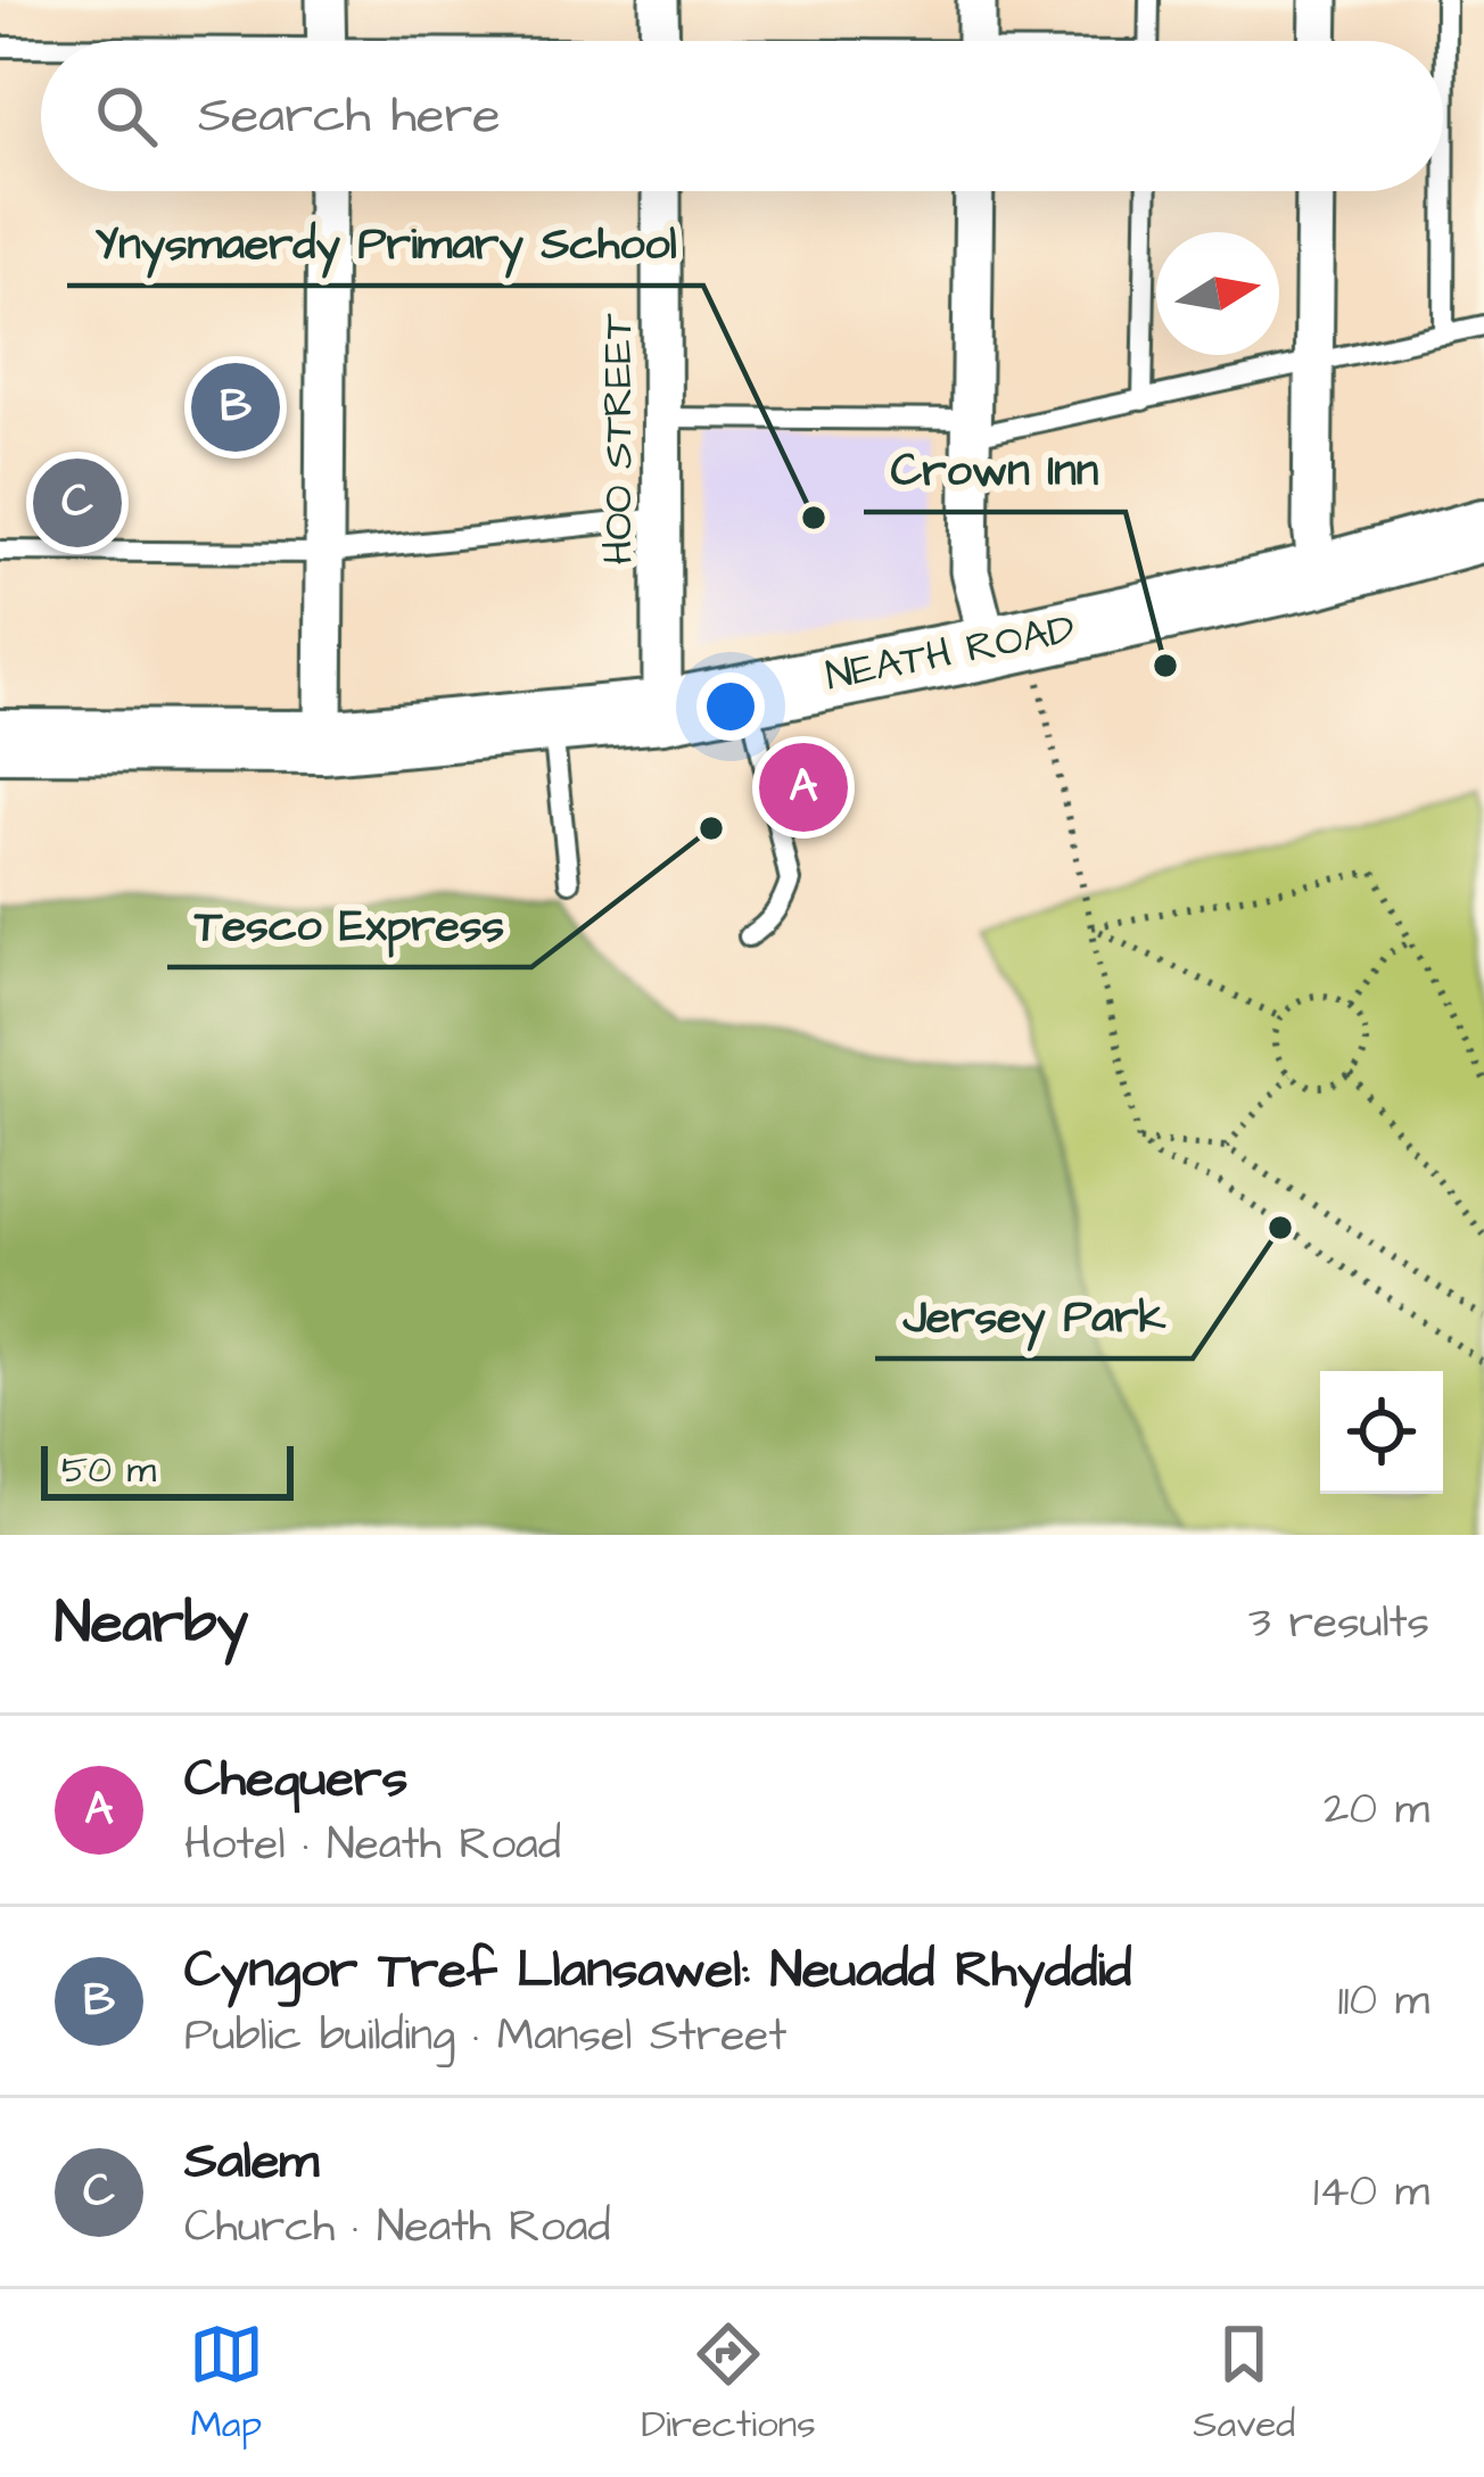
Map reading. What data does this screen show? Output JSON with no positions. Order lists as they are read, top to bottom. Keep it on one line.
{"streets":{"main road":["NEATH ROAD"],"street":["HOO STREET"]},"crossings":[["HOO STREET","NEATH ROAD"]],"places":["Ynysmaerdy Primary School","Crown Inn","Tesco Express","Jersey Park"],"scale_bar":"50 m","north":"right","page":{"search":"Search here","pins":["B","C","A"],"scale":"50 m","heading":["Nearby","3 results"],"list":[{"mark":"A","name":"Chequers","note":"Hotel · Neath Road","value":"20 m"},{"mark":"B","name":"Cyngor Tref Llansawel: Neuadd Rhyddid","note":"Public building · Mansel Street","value":"110 m"},{"mark":"C","name":"Salem","note":"Church · Neath Road","value":"140 m"}],"nav":["Map","Directions","Saved"]}}
